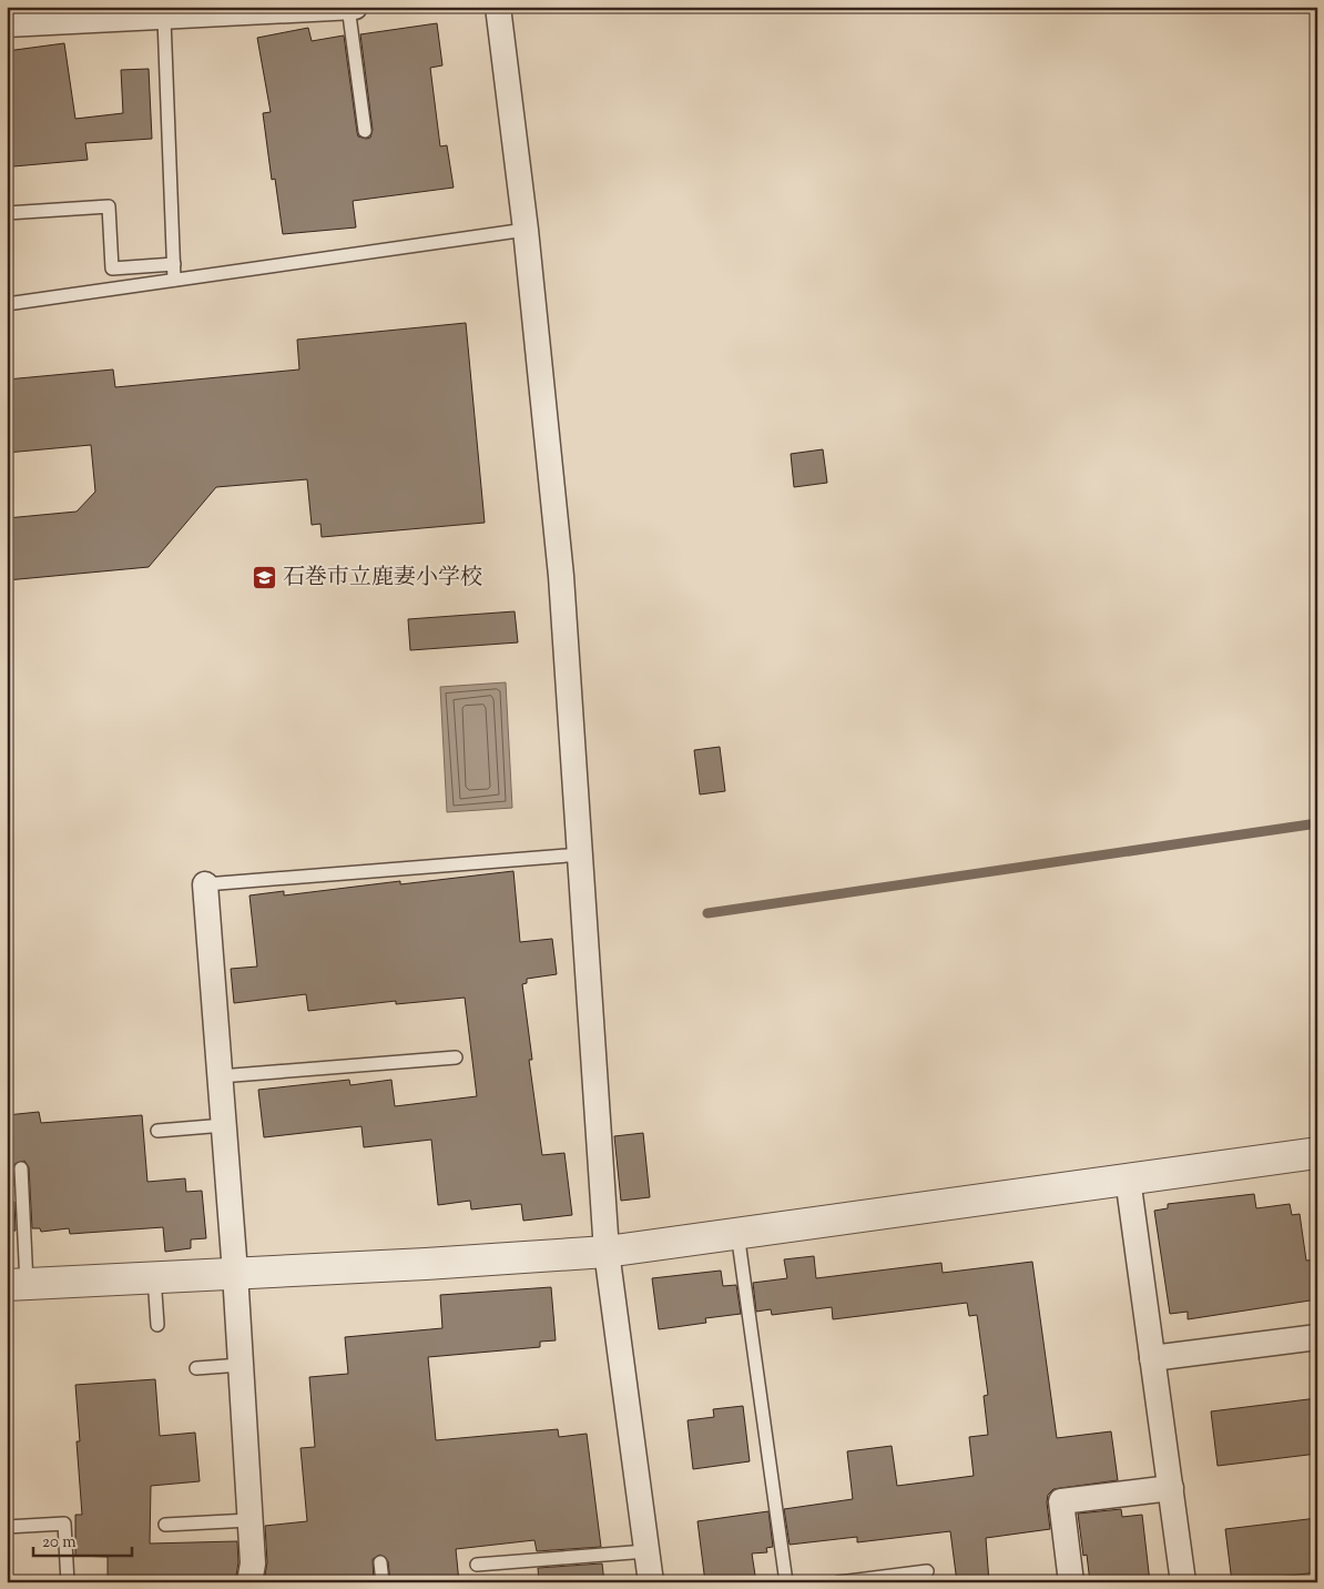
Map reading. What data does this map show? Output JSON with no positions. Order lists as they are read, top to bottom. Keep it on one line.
{"places":{"school or university":["石巻市立鹿妻小学校"]},"scale_bar":"20 m"}
